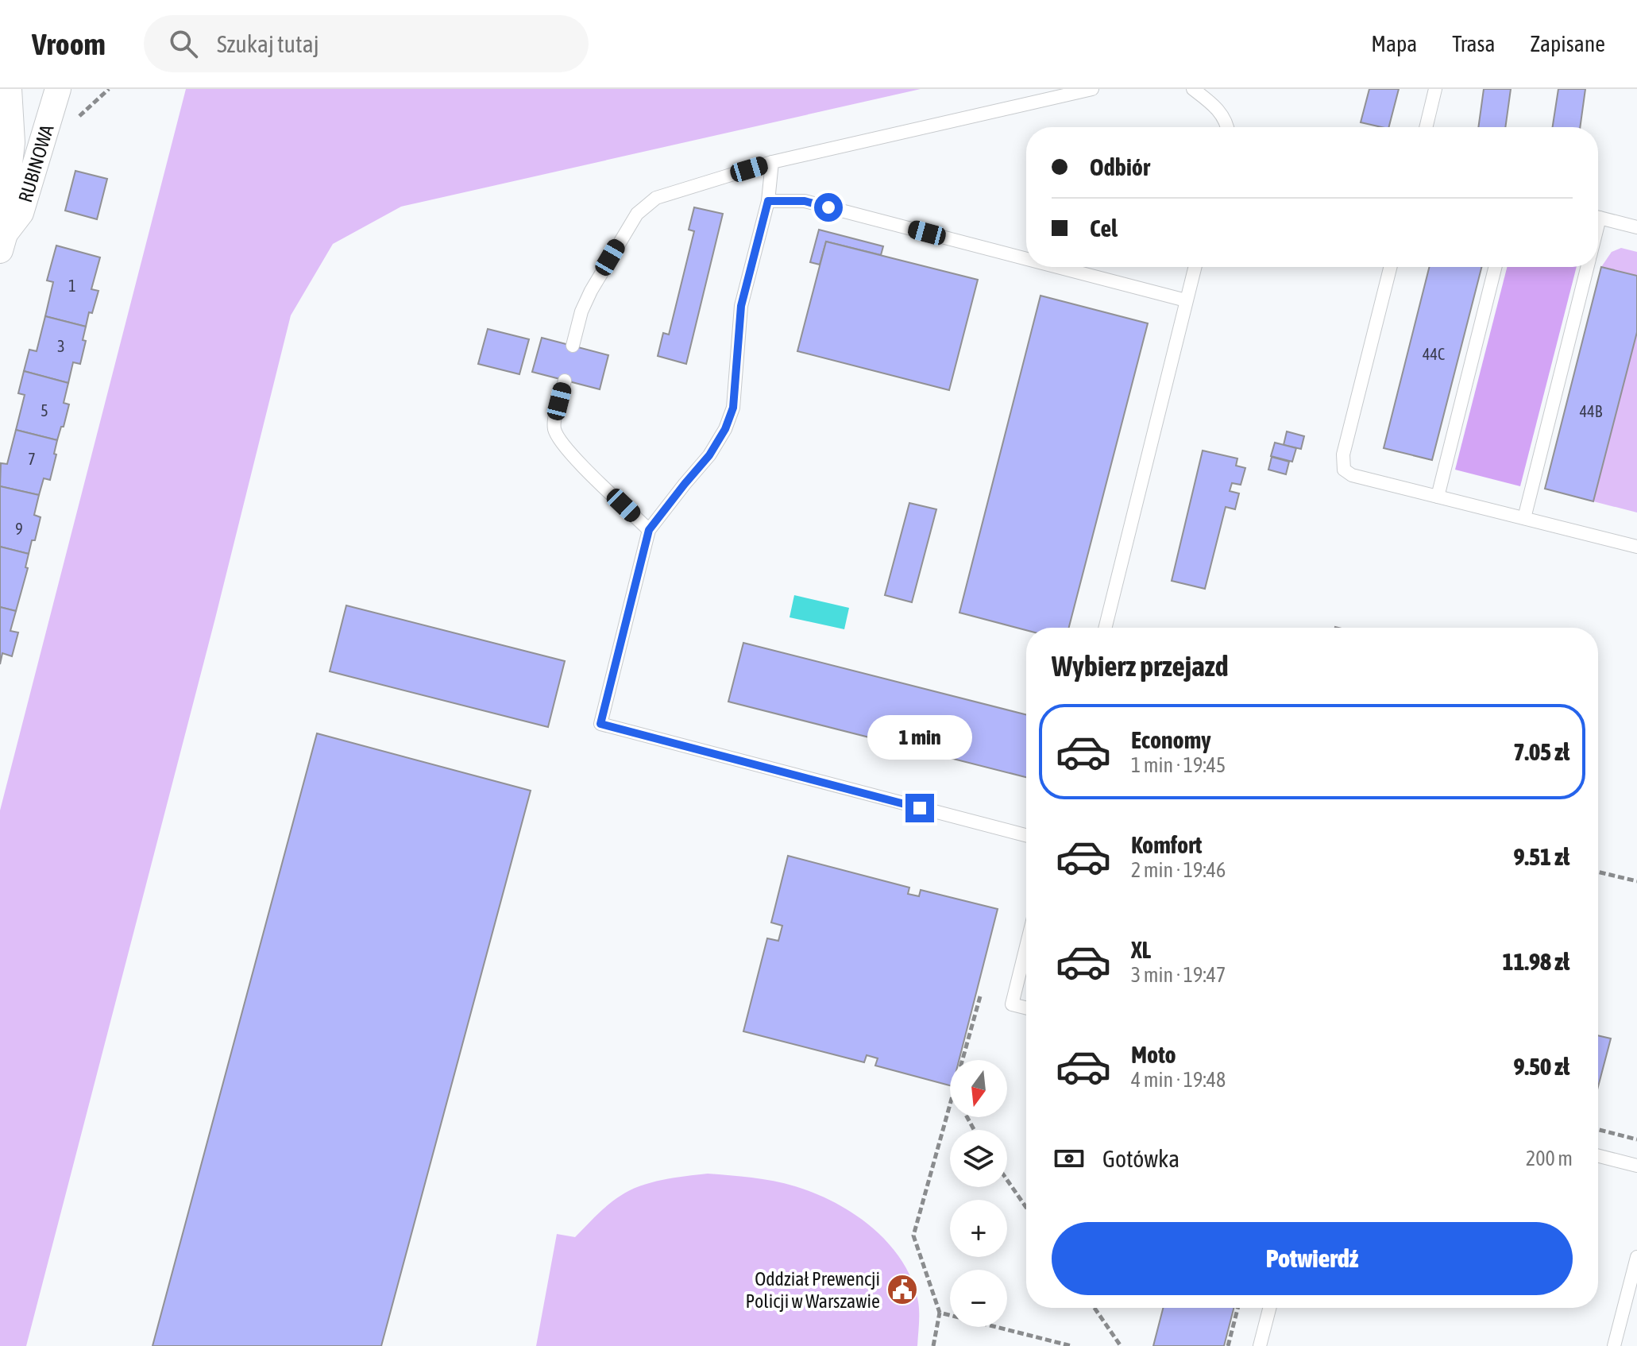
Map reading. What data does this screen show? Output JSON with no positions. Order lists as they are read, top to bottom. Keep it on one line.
{"streets":{"street":["RUBINOWA"]},"places":{"public building":["Oddział Prewencji Policji w Warszawie"]},"house_numbers":["1","3","44C","5","44B","7","9"],"north":"bottom","page":{"header":"Vroom","search":"Szukaj tutaj","nav":["Mapa","Trasa","Zapisane"],"banner":["Odbiór","Cel"],"heading":"Wybierz przejazd","list":[{"name":"Economy","note":"1 min · 19:45","value":"7.05 zł"},{"name":"Komfort","note":"2 min · 19:46","value":"9.51 zł"},{"name":"XL","note":"3 min · 19:47","value":"11.98 zł"},{"name":"Moto","note":"4 min · 19:48","value":"9.50 zł"}],"bubble":"1 min","map_buttons":["+","−"],"pay":["Gotówka","200 m"],"buttons":"Potwierdź"}}
